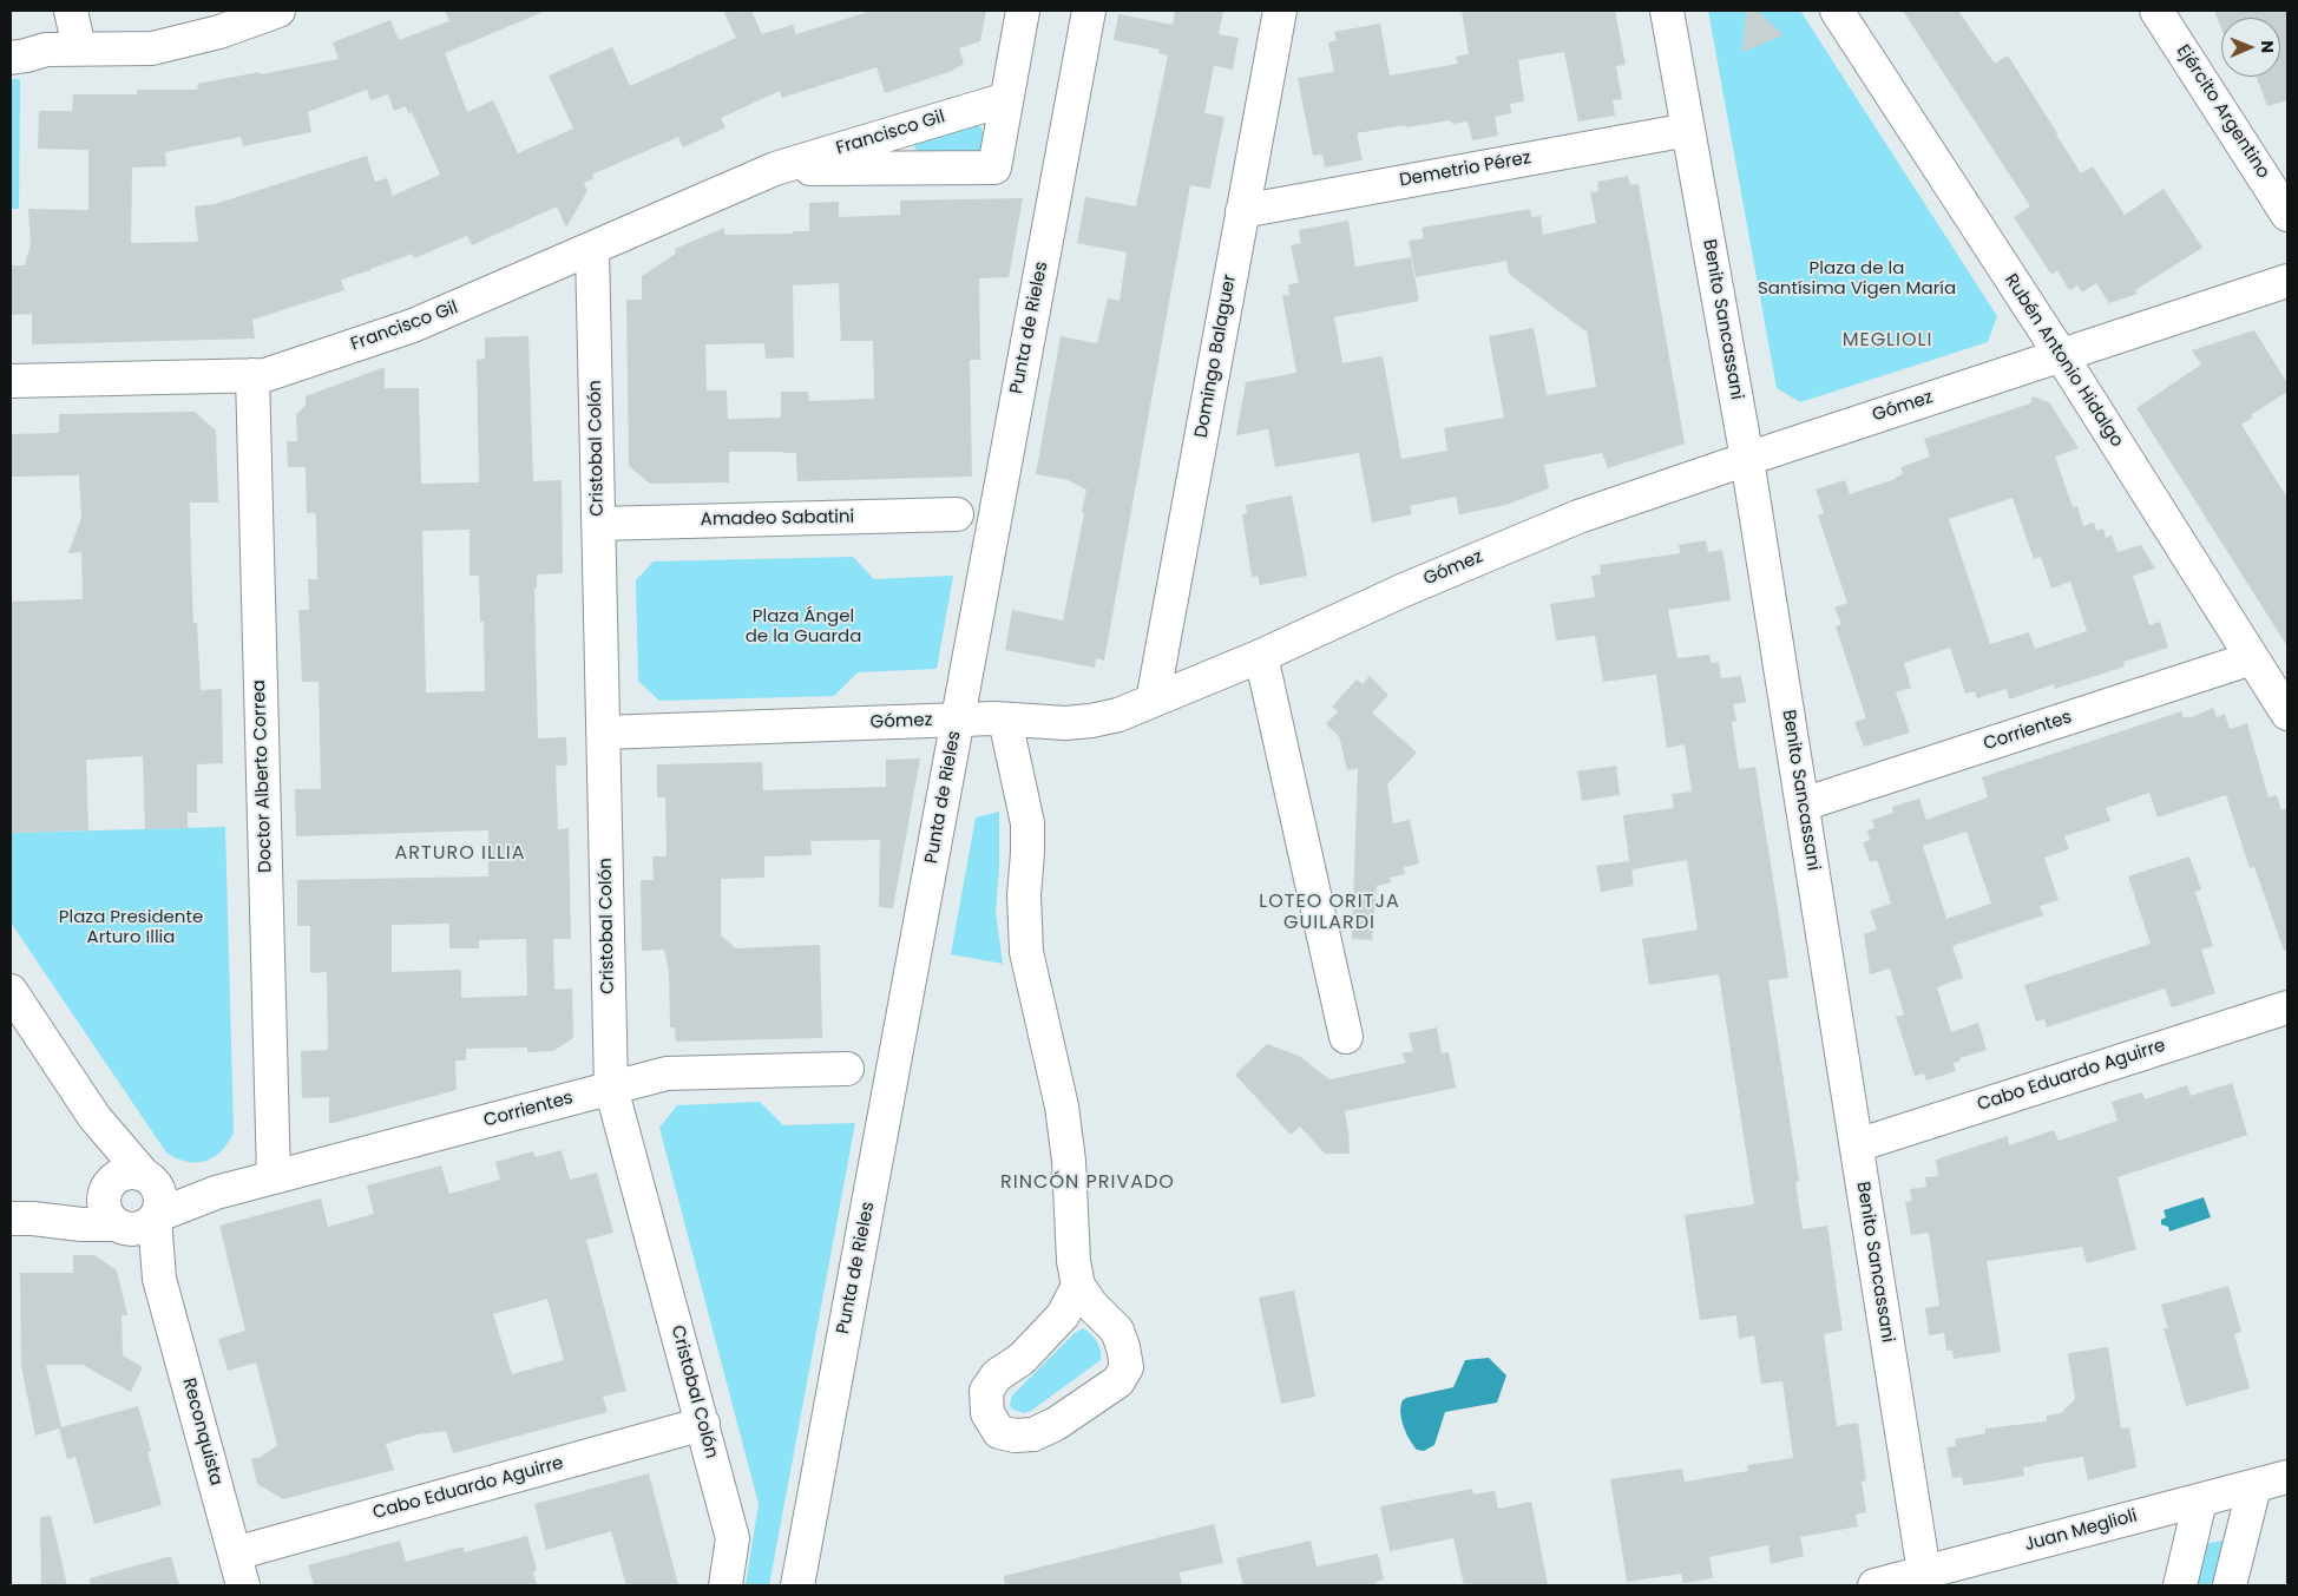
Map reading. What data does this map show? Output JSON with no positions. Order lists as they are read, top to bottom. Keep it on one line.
{"streets":{"street":["Ejército Argentino","Francisco Gil","Demetrio Pérez","Benito Sancassani","Punta de Rieles","Domingo Balaguer","Rubén Antonio Hidalgo","Gómez","Cristobal Colón","Amadeo Sabatini","Corrientes","Doctor Alberto Correa","Cabo Eduardo Aguirre","Reconquista","Juan Meglioli"]},"crossings":[["Francisco Gil","Cristobal Colón"],["Francisco Gil","Doctor Alberto Correa"],["Demetrio Pérez","Benito Sancassani"],["Demetrio Pérez","Domingo Balaguer"],["Benito Sancassani","Gómez"],["Benito Sancassani","Corrientes"],["Benito Sancassani","Cabo Eduardo Aguirre"],["Benito Sancassani","Juan Meglioli"],["Punta de Rieles","Gómez"],["Domingo Balaguer","Gómez"],["Rubén Antonio Hidalgo","Gómez"],["Rubén Antonio Hidalgo","Corrientes"],["Gómez","Cristobal Colón"],["Cristobal Colón","Amadeo Sabatini"],["Cristobal Colón","Corrientes"],["Cristobal Colón","Cabo Eduardo Aguirre"],["Corrientes","Doctor Alberto Correa"],["Corrientes","Reconquista"],["Cabo Eduardo Aguirre","Reconquista"]],"districts":["MEGLIOLI","ARTURO ILLIA","LOTEO ORITJA GUILARDI","RINCÓN PRIVADO"],"parks":["Plaza de la Santísima Vigen María","Plaza Ángel de la Guarda","Plaza Presidente Arturo Illia"],"north":"right"}
